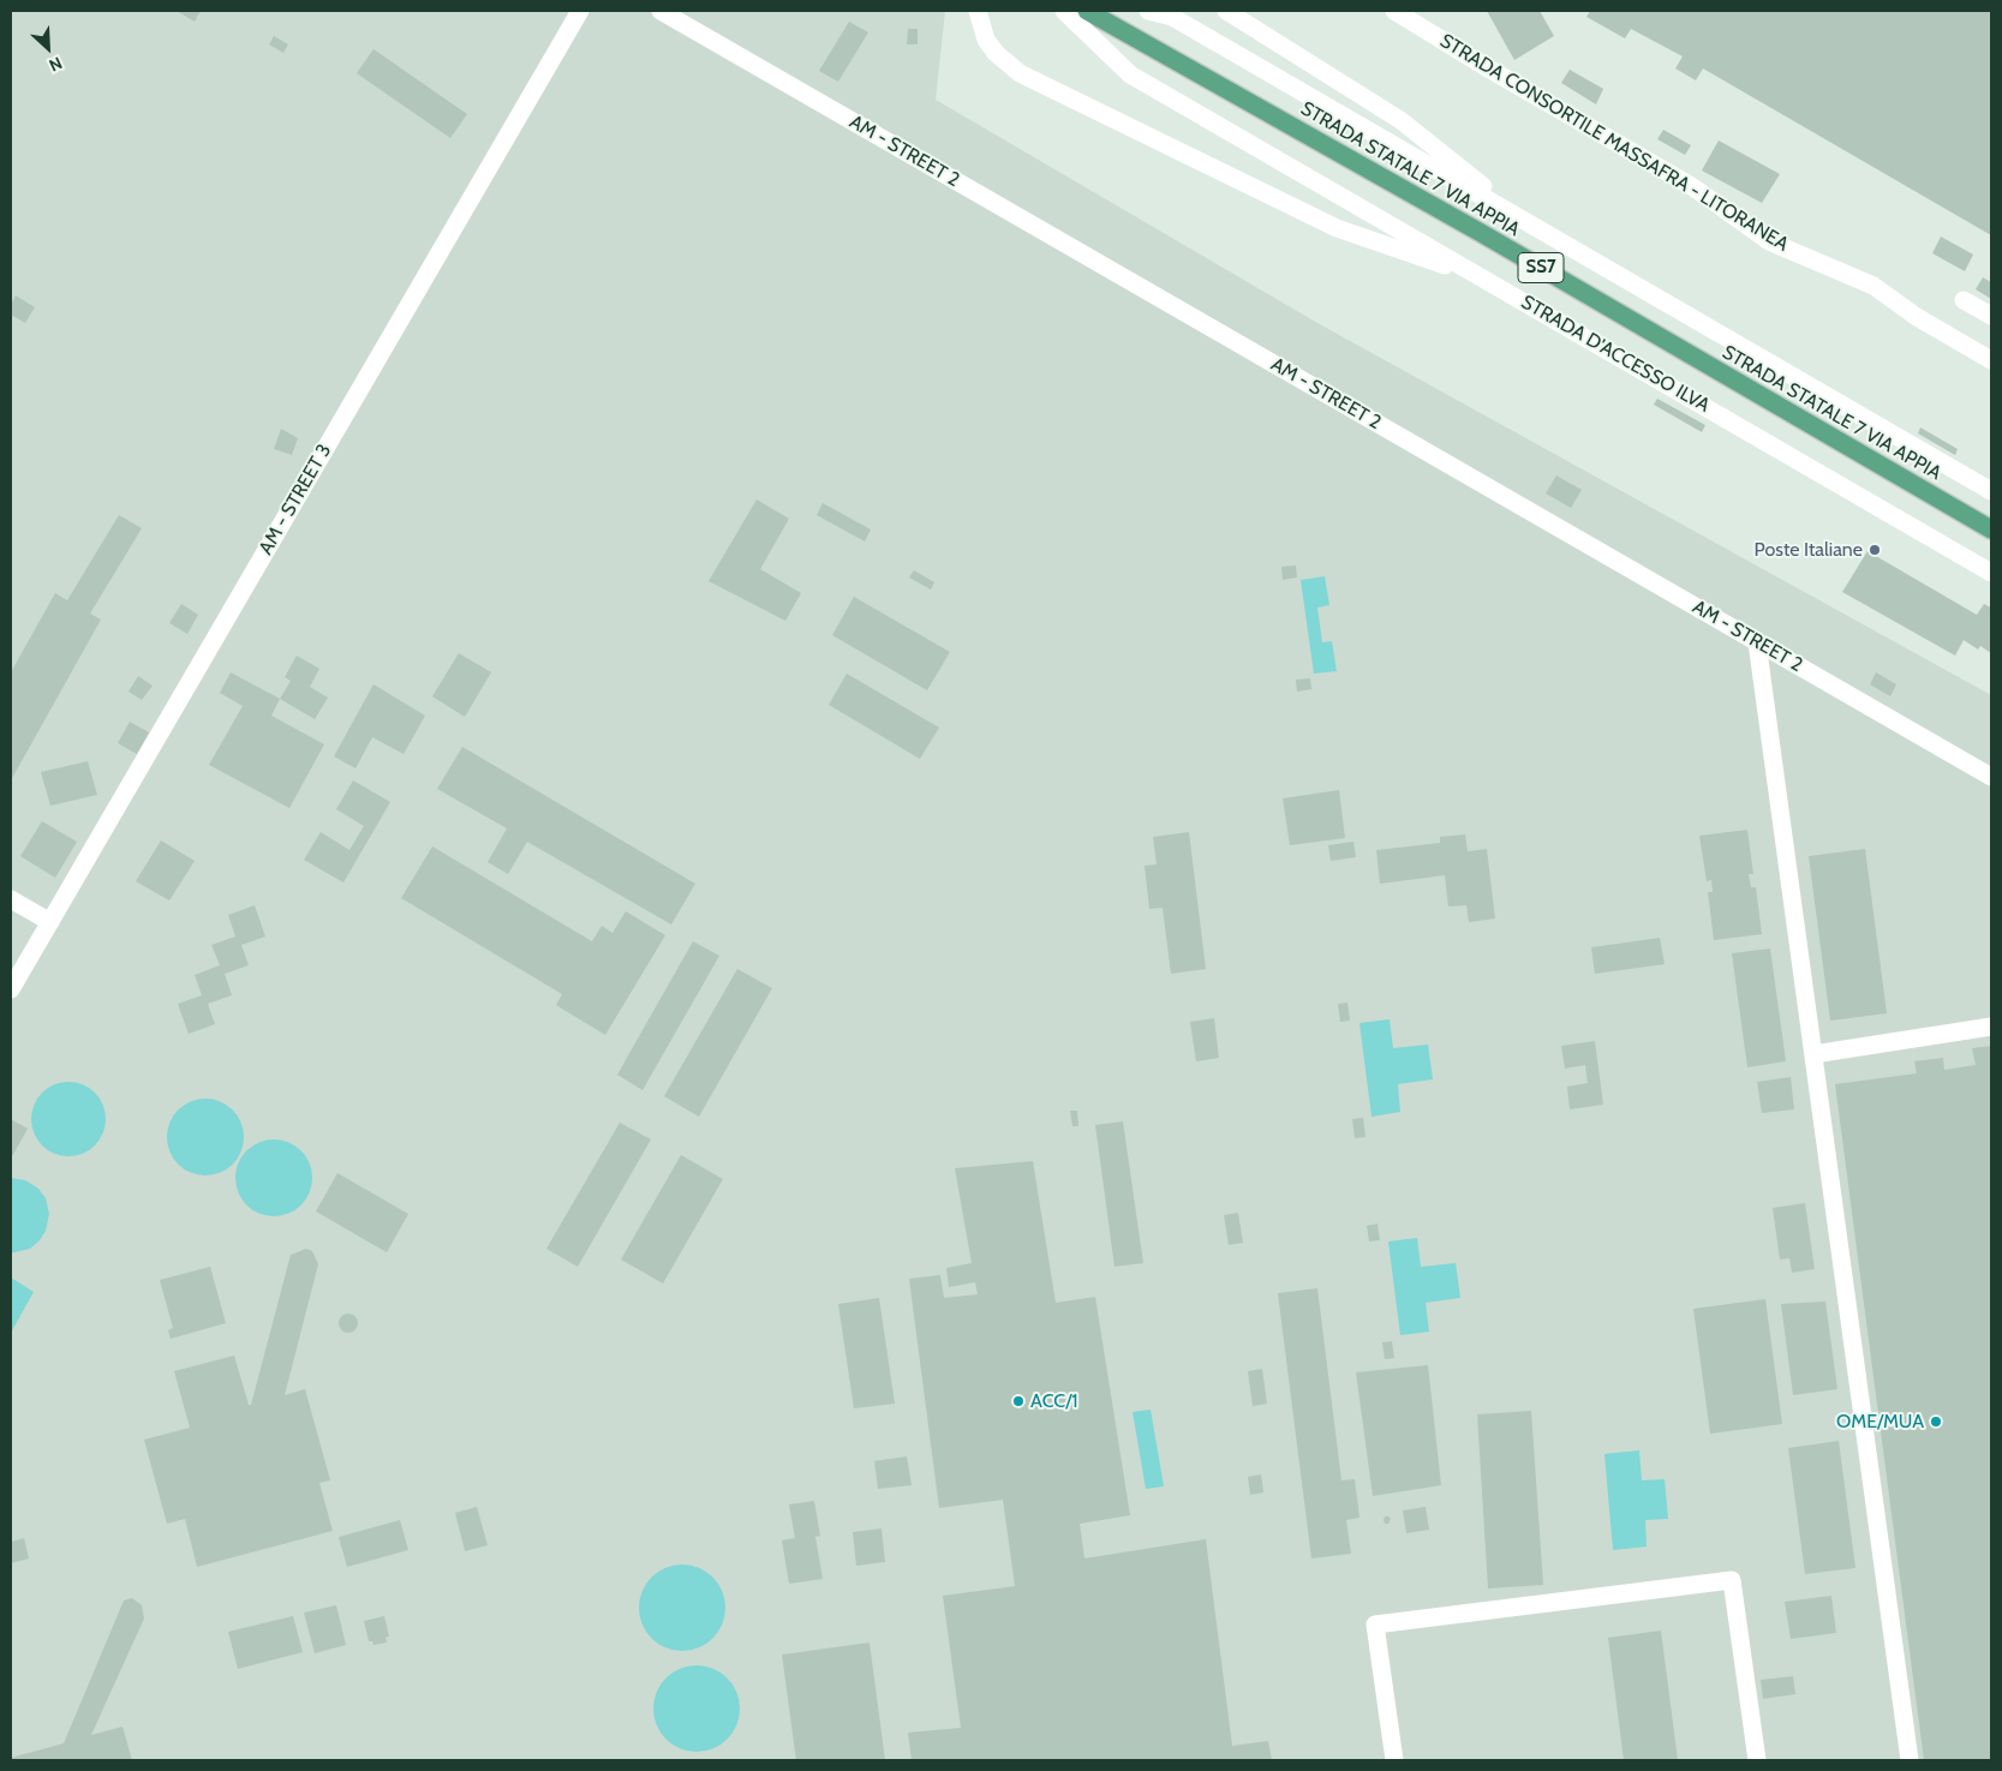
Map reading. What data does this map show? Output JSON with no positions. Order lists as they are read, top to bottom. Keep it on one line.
{"streets":{"main road":["STRADA STATALE 7 VIA APPIA","SS7"],"street":["STRADA CONSORTILE MASSAFRA - LITORANEA","AM - STREET 2","STRADA D'ACCESSO ILVA","AM - STREET 3"]},"places":["Poste Italiane","ACC/1","OME/MUA"],"north":"bottom right"}
